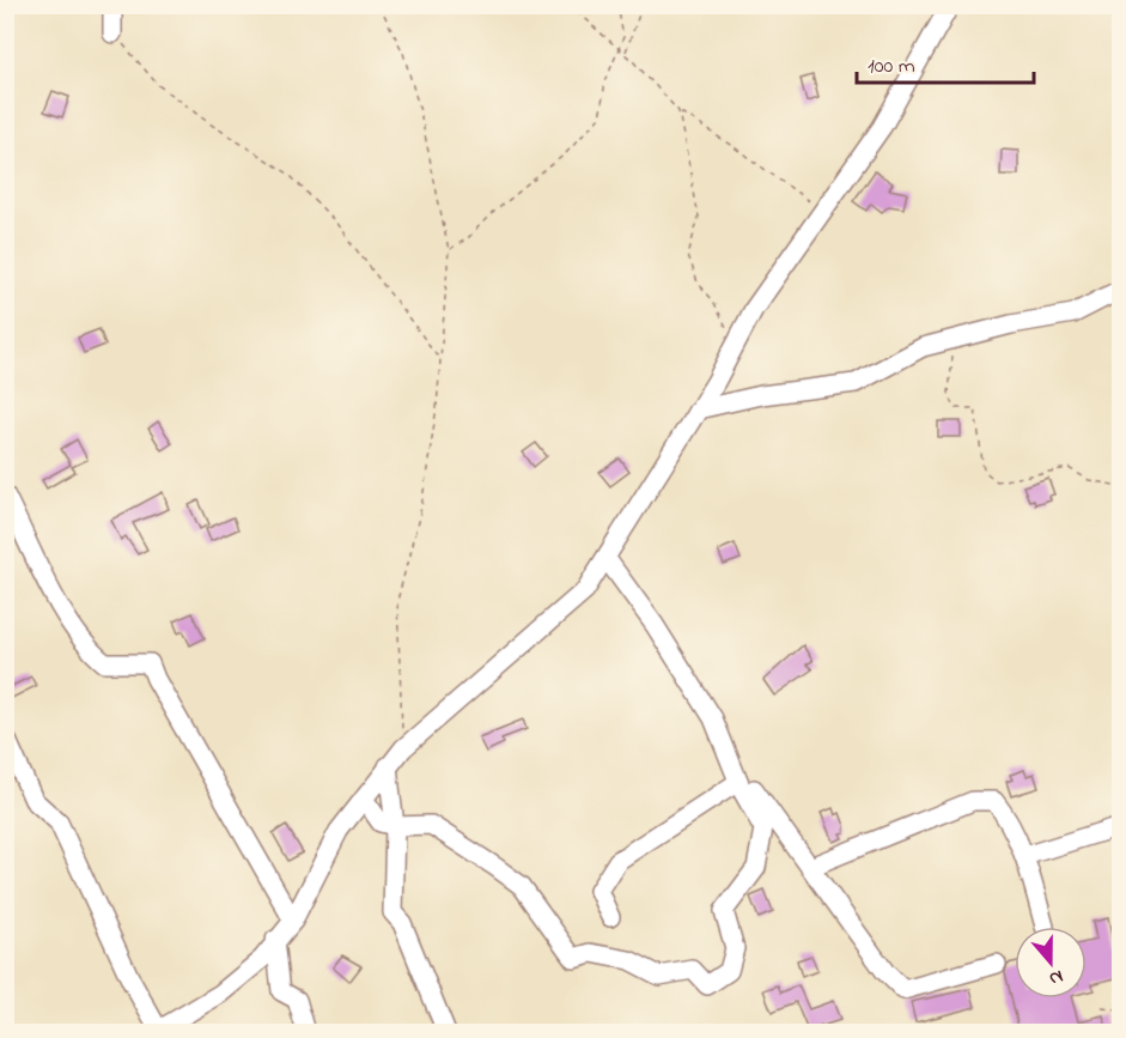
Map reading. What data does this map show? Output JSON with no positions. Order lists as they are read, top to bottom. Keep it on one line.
{"scale_bar":"100 m","north":"bottom"}
